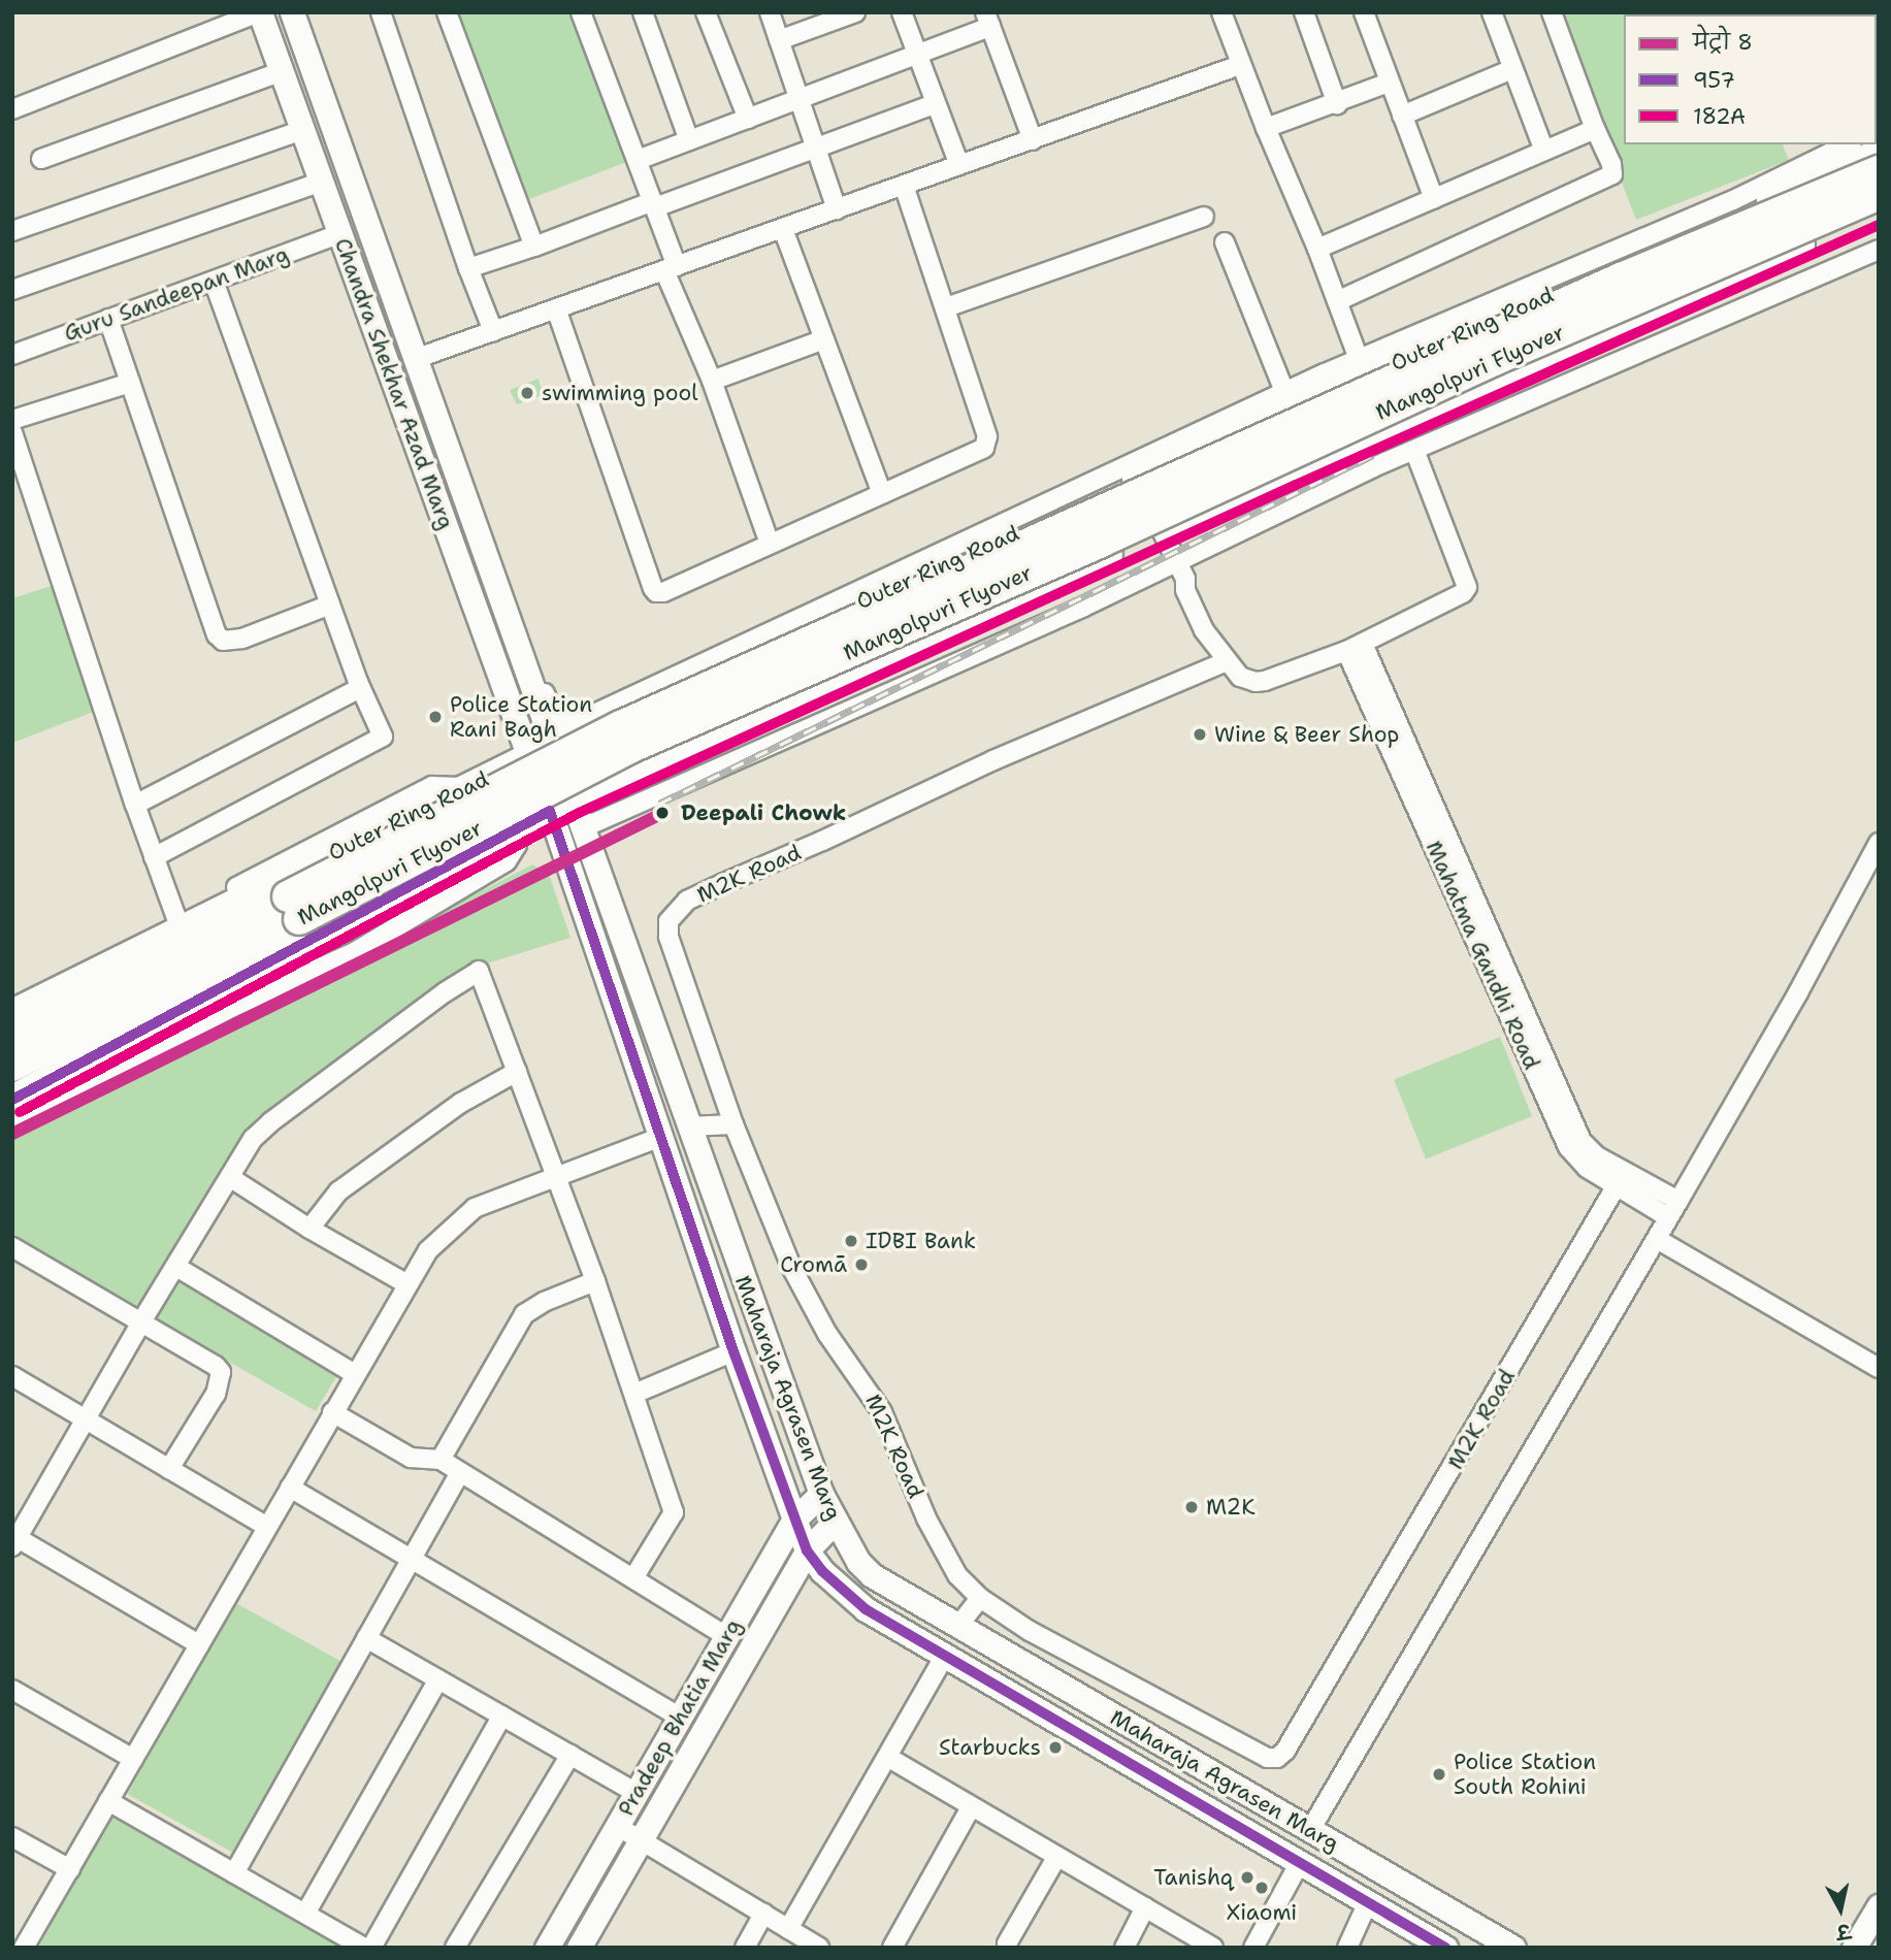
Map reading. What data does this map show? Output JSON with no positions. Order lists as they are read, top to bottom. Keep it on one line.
{"streets":{"highway":["Mangolpuri Flyover"],"main road":["Outer Ring Road"],"street":["Guru Sandeepan Marg","Chandra Shekhar Azad Marg","M2K Road","Mahatma Gandhi Road","Maharaja Agrasen Marg","Pradeep Bhatia Marg"]},"crossings":[["Guru Sandeepan Marg","Chandra Shekhar Azad Marg"],["Outer Ring Road","Chandra Shekhar Azad Marg"],["M2K Road","Mahatma Gandhi Road"],["Maharaja Agrasen Marg","Pradeep Bhatia Marg"]],"places":["swimming pool","Police Station Rani Bagh","Wine & Beer Shop","Deepali Chowk","IDBI Bank","Cromā","M2K","Starbucks","Police Station South Rohini","Tanishq","Xiaomi"],"lines":["transit line 182A","transit line 957","metro line 8"],"legend":["मेट्रो 8","957","182A"],"north":"bottom"}
